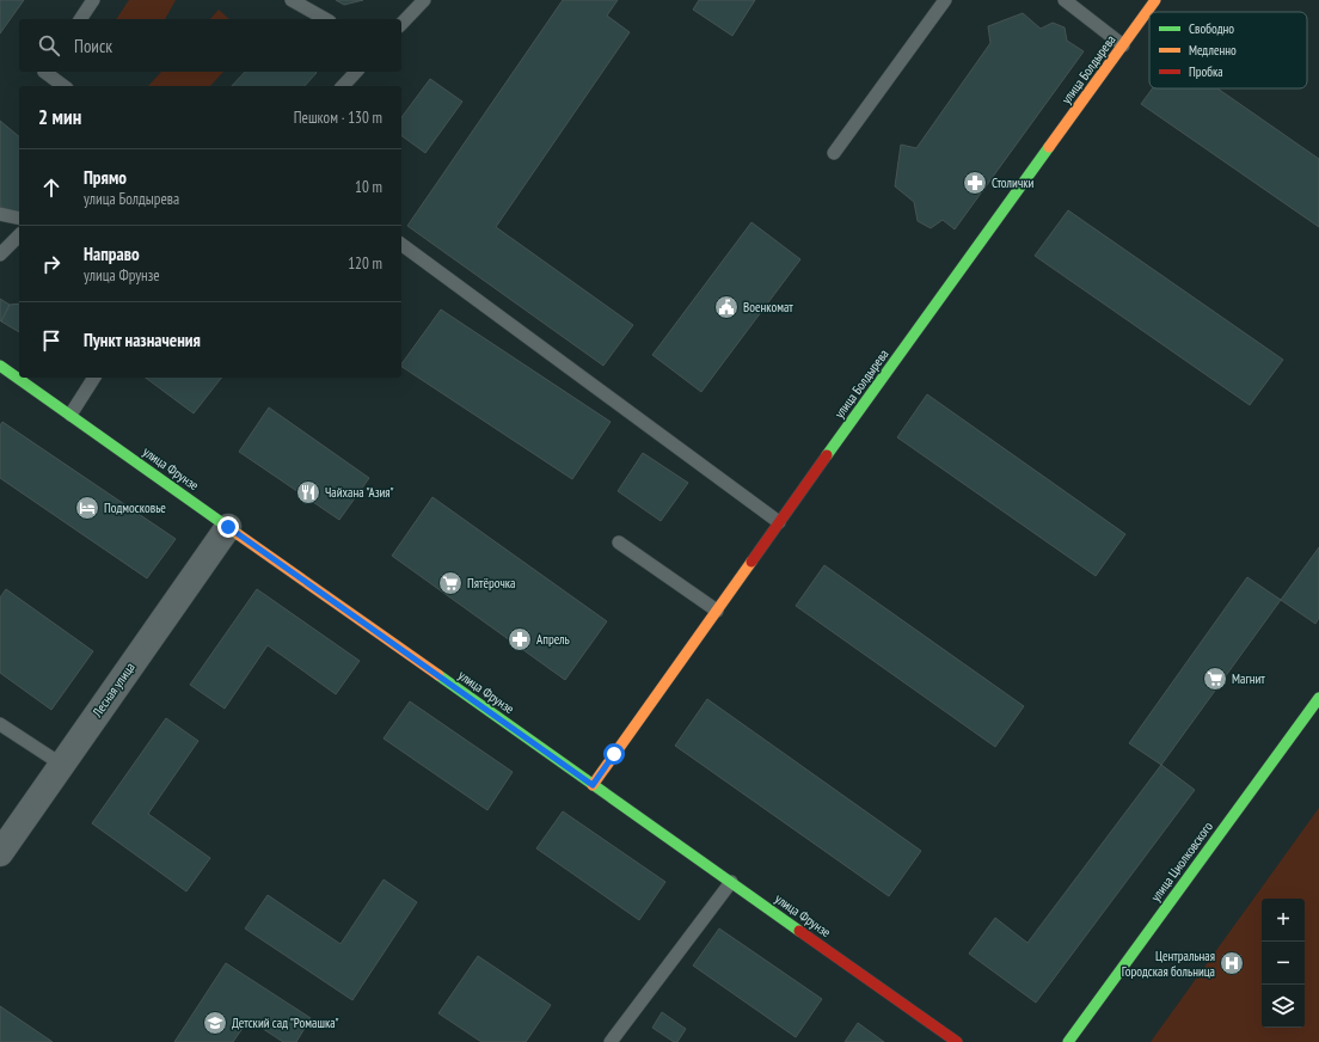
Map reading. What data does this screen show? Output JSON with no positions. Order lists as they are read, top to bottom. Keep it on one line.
{"streets":{"street":["улица Болдырева","улица Фрунзе","Лесная улица","улица Циолковского"]},"crossings":[["улица Болдырева","улица Фрунзе"],["улица Фрунзе","Лесная улица"]],"places":{"pharmacy":["Столички","Апрель"],"public building":["Военкомат"],"restaurant":["Чайхана \"Азия\""],"hotel":["Подмосковье"],"supermarket":["Пятёрочка","Магнит"],"hospital":["Центральная Городская больница"],"school or university":["Детский сад \"Ромашка\""]},"legend":["Свободно","Медленно","Пробка"],"page":{"search":"Поиск","heading":["2 мин","Пешком · 130 m"],"list":[["Прямо","улица Болдырева","10 m"],["Направо","улица Фрунзе","120 m"],"Пункт назначения"],"map_buttons":["+","−"]}}
